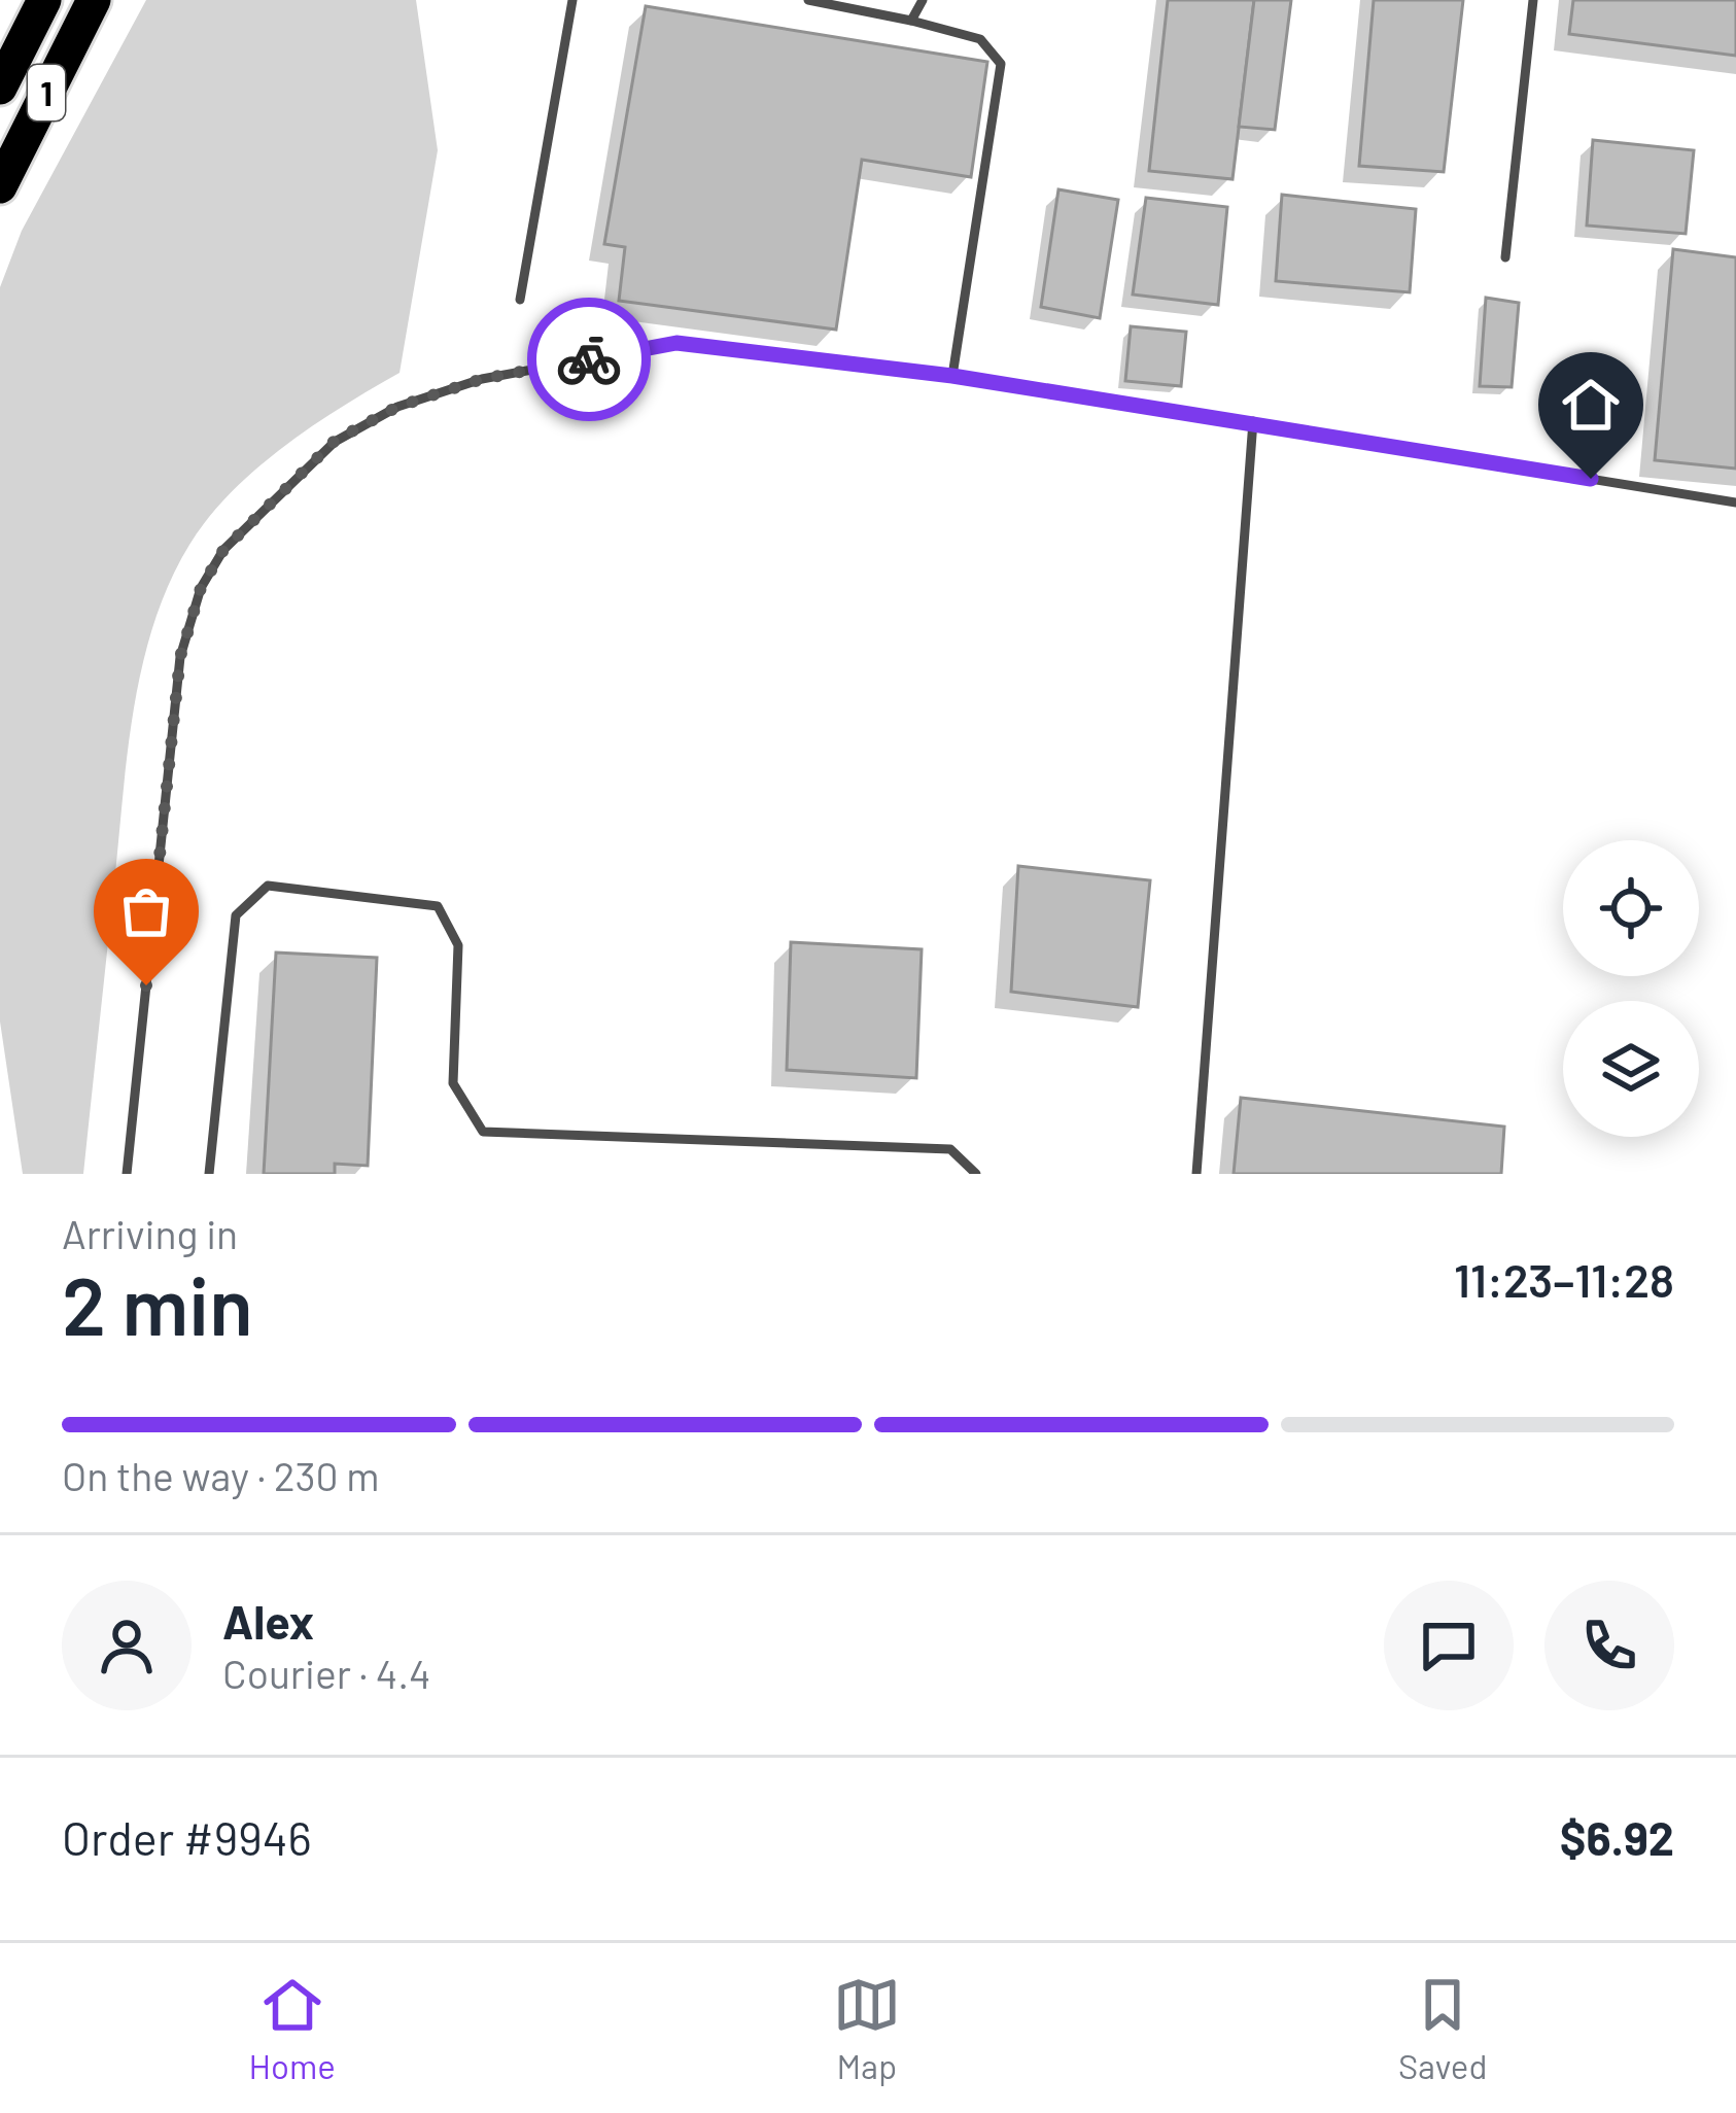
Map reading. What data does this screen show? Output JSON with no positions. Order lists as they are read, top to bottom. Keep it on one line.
{"streets":{"highway":["1"]},"page":{"heading":["2 min","Arriving in","11:23–11:28"],"panel":["Alex","Courier · 4.4","Order #9946","$6.92"],"bar":"On the way · 230 m","tabs":["Home","Map","Saved"]}}
